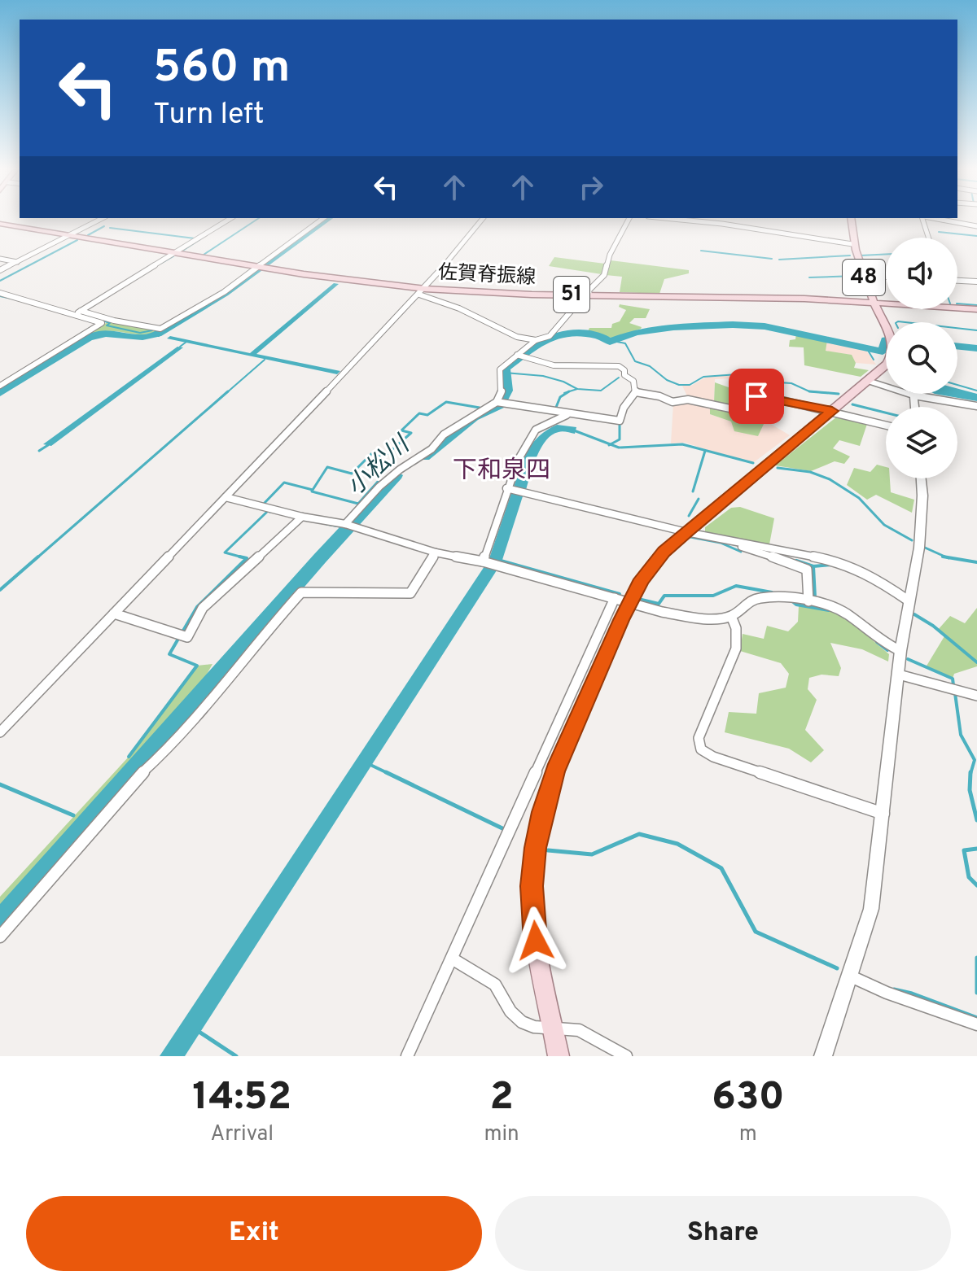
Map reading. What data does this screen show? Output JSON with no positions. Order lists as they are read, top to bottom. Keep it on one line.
{"streets":{"main road":["佐賀脊振線","48","51"]},"crossings":[["佐賀脊振線","48"]],"districts":["下和泉四"],"water":["小松川"],"page":{"turn":["560 m","Turn left"],"eta":["14:52","Arrival","2","min","630","m"],"buttons":["Exit","Share"]}}
